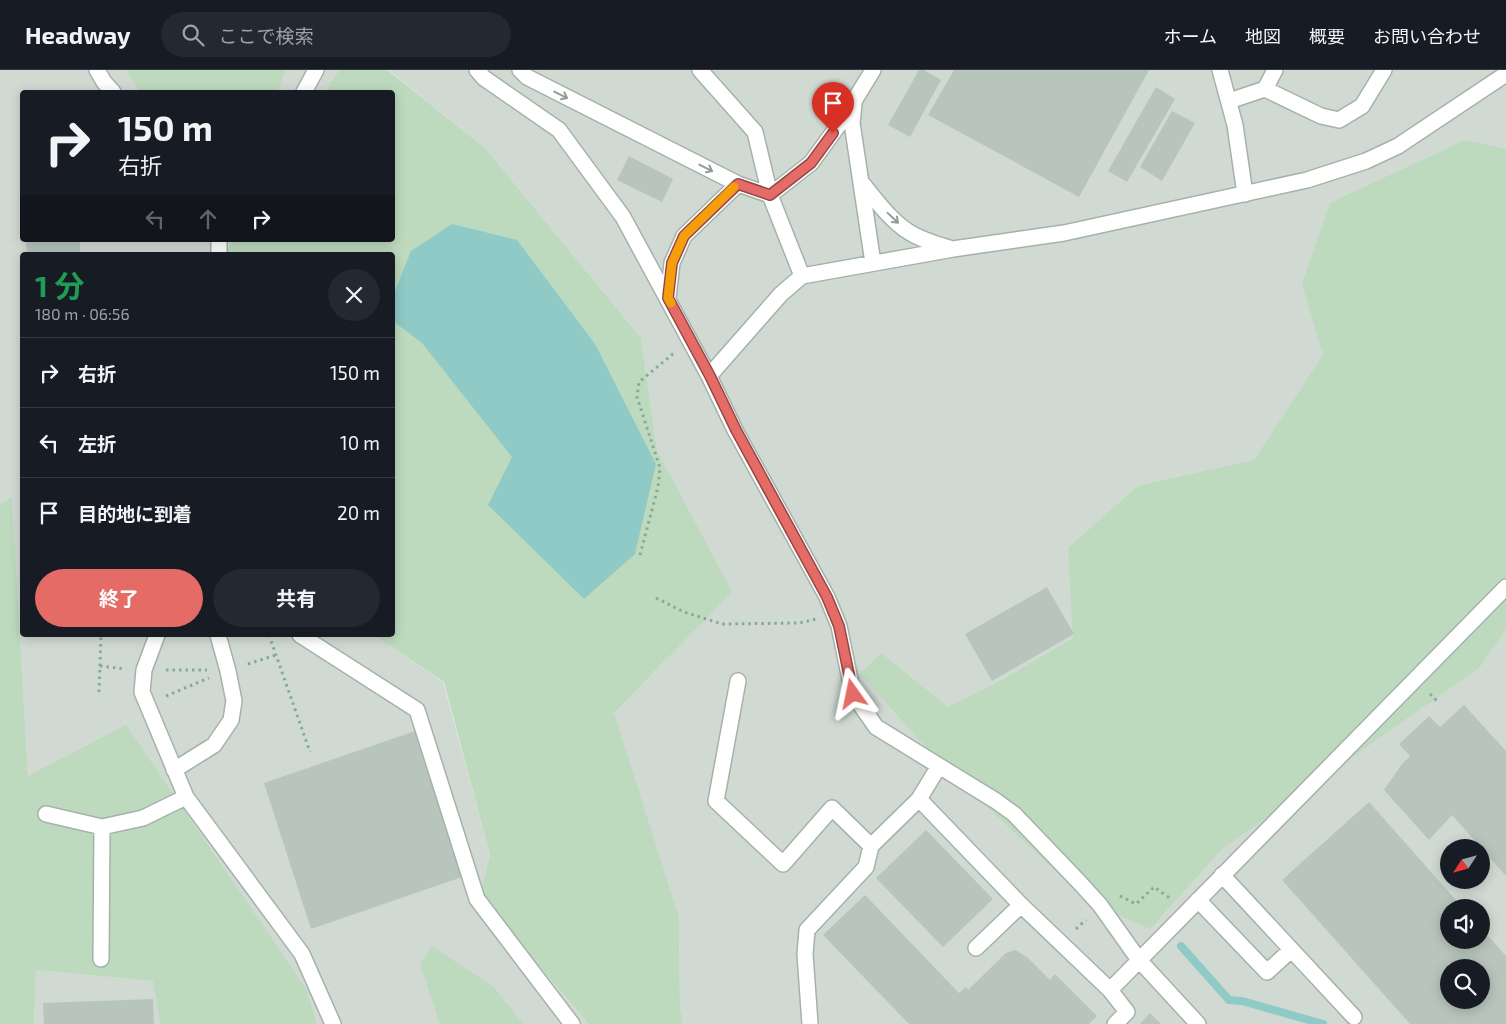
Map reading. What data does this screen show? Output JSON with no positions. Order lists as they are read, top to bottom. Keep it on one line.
{"north":"bottom left","page":{"header":"Headway","search":"ここで検索","nav":["ホーム","地図","概要","お問い合わせ"],"turn":["150 m","右折"],"heading":["1 分","180 m · 06:56"],"list":[{"name":"右折","value":"150 m"},{"name":"左折","value":"10 m"},{"name":"目的地に到着","value":"20 m"}],"buttons":["終了","共有"]}}
